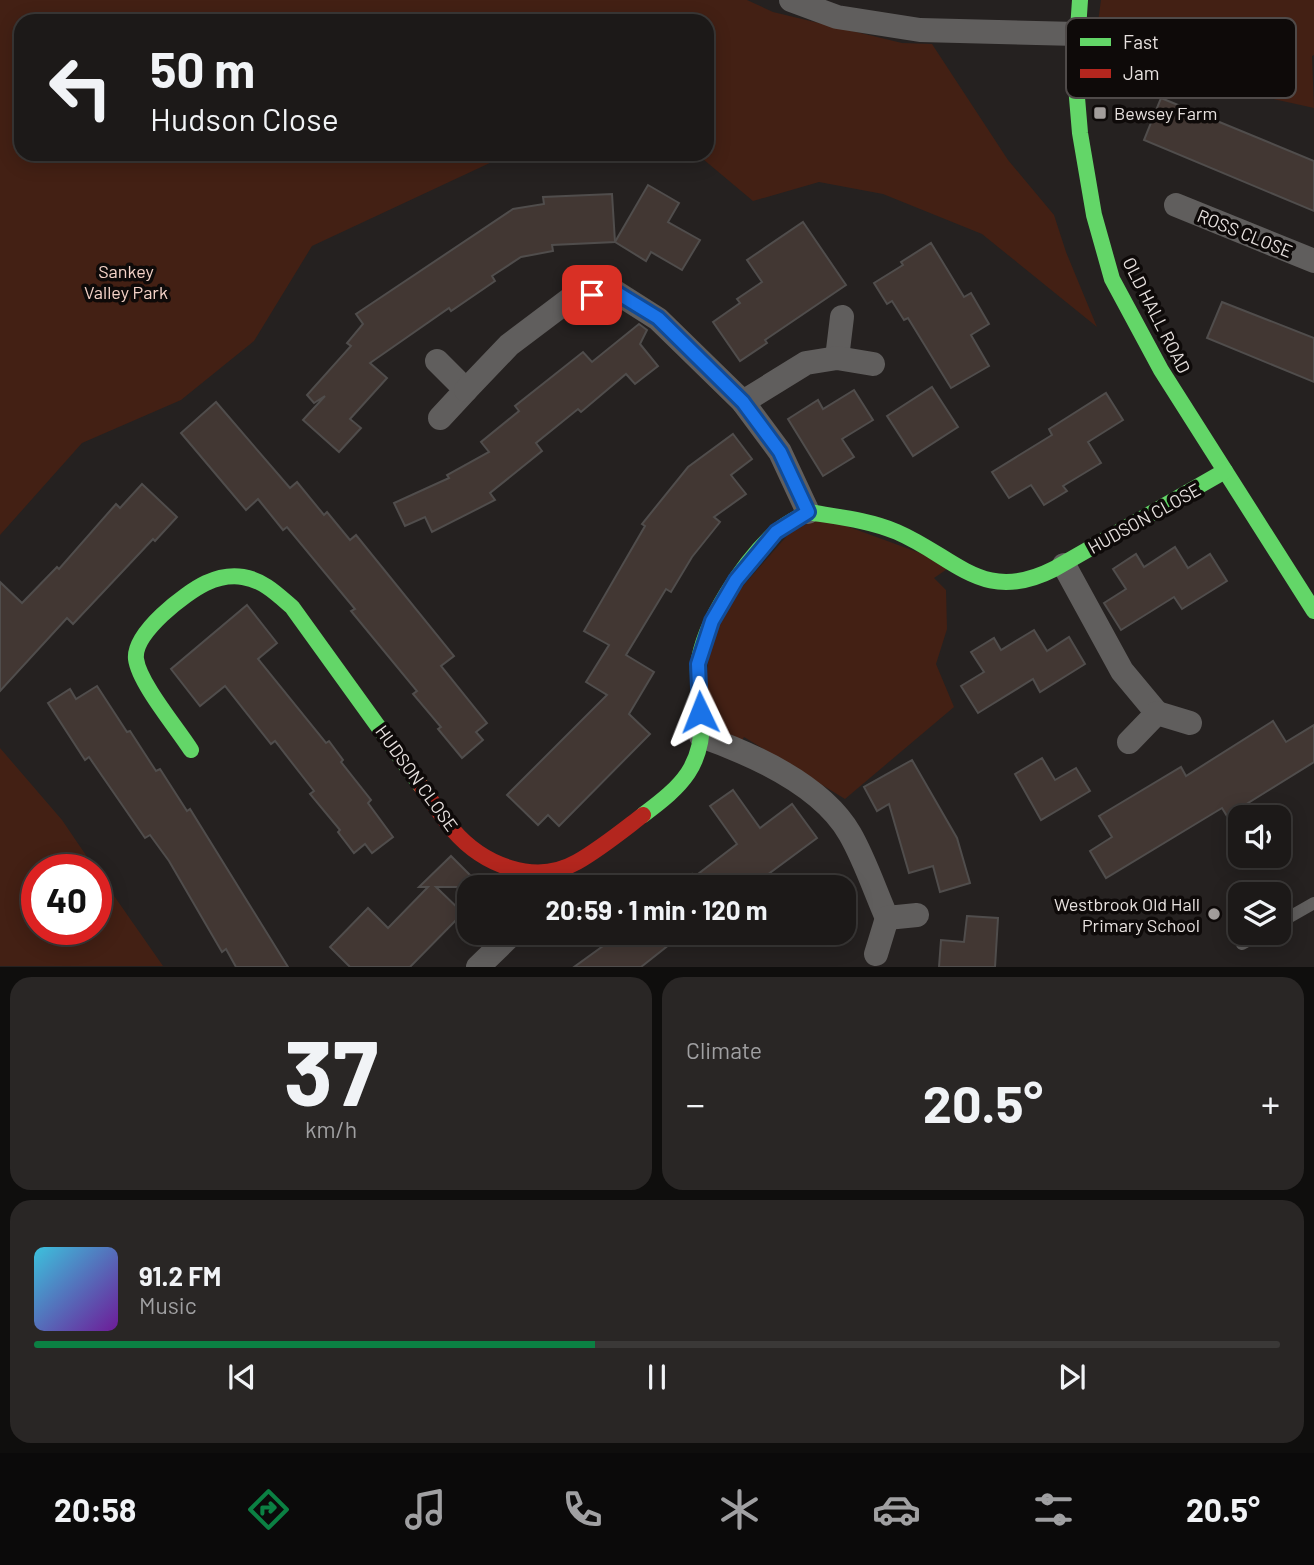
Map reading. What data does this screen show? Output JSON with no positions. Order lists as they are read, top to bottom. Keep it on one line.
{"streets":{"street":["ROSS CLOSE","OLD HALL ROAD","HUDSON CLOSE"]},"crossings":[["OLD HALL ROAD","HUDSON CLOSE"]],"parks":["Sankey Valley Park"],"places":{"transit":["Bewsey Farm"],"other":["Westbrook Old Hall Primary School"]},"legend":["Fast","Jam"],"page":{"turn":["50 m","Hudson Close"],"limit":"40","trip":"20:59 · 1 min · 120 m","tile":[["37","km/h"],"Climate"],"heat":["−","20.5°","+"],"song":["91.2 FM","Music"],"tabs":["20:58","20.5°"]}}
